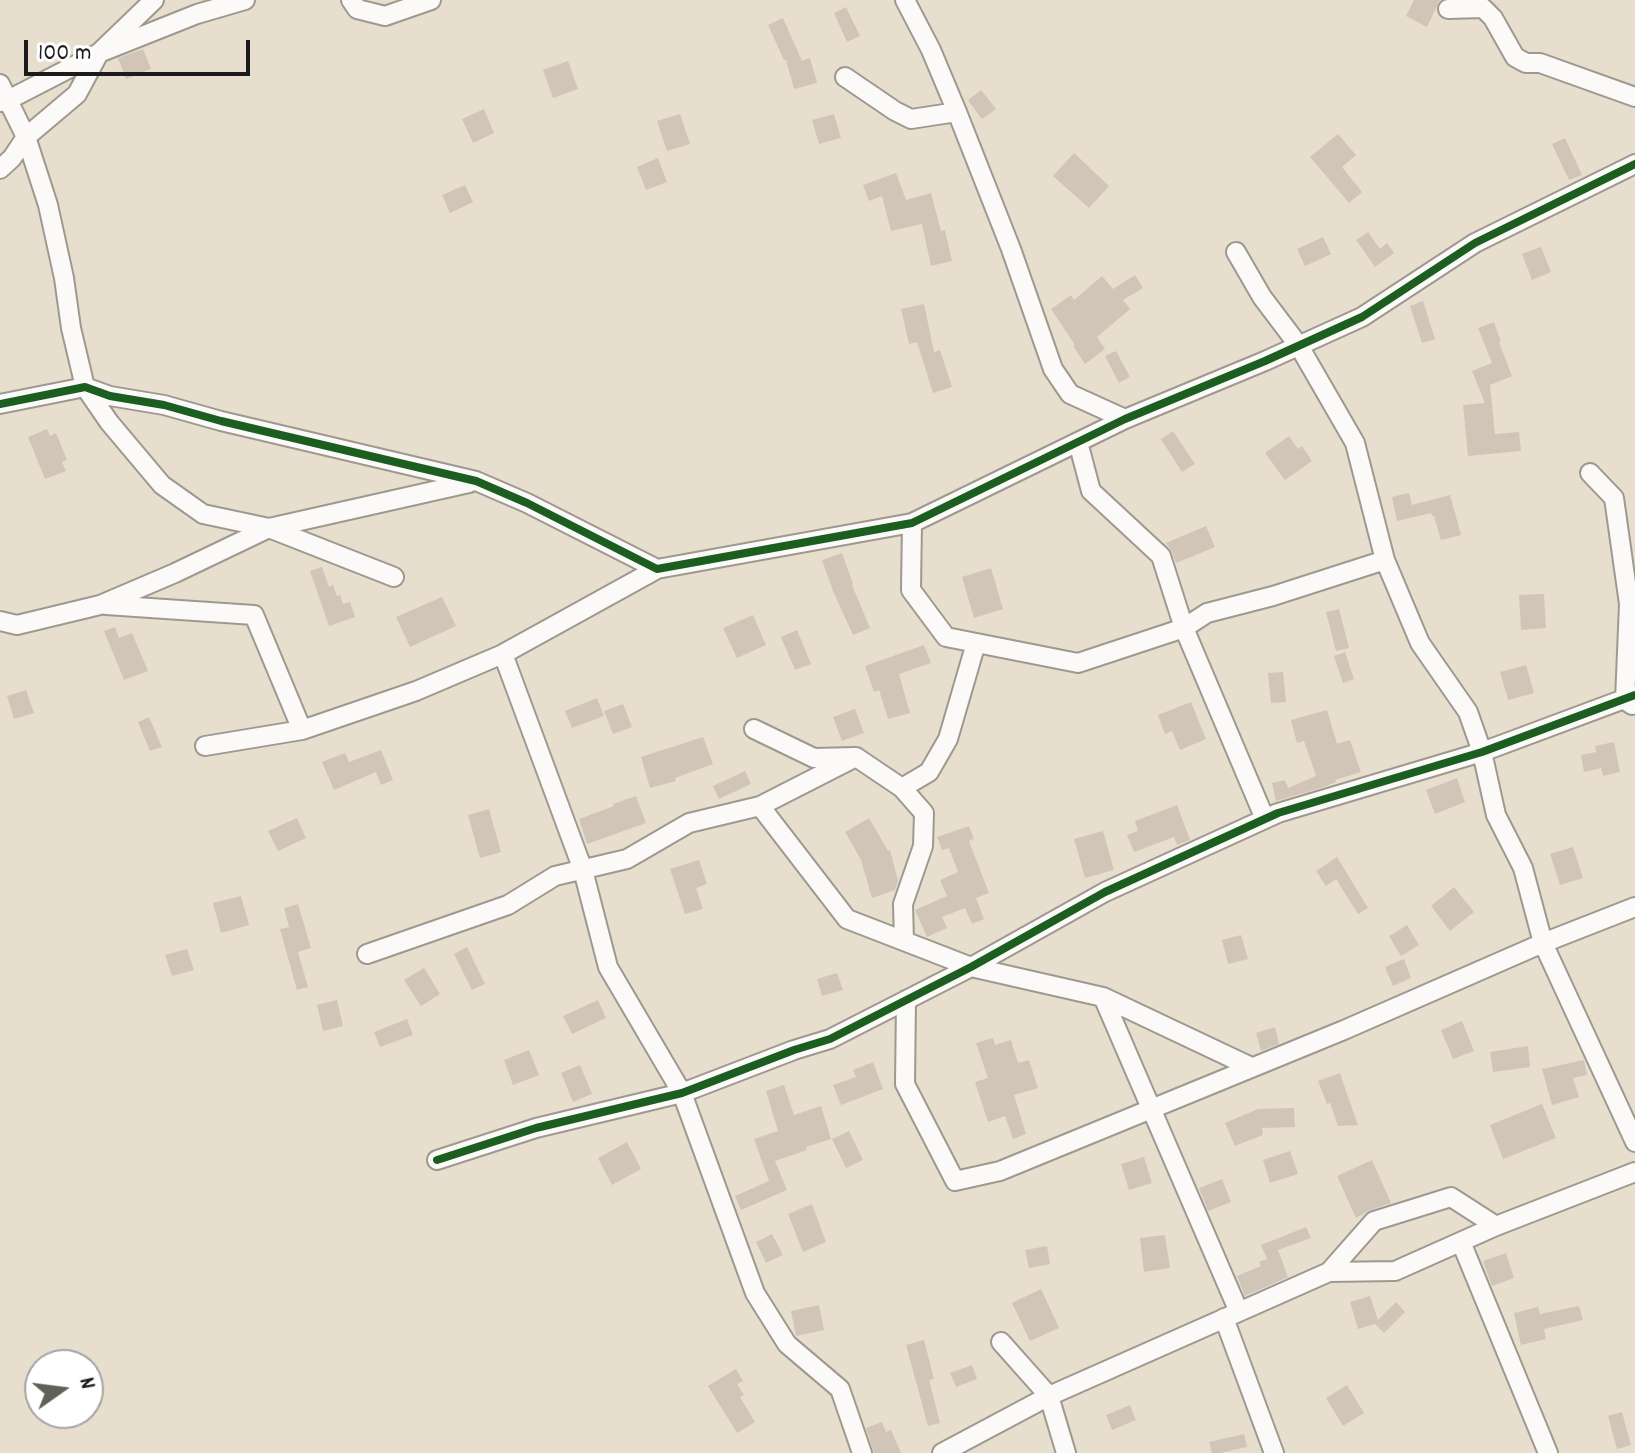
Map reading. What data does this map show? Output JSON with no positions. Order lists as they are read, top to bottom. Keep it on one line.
{"scale_bar":"100 m","north":"right"}
